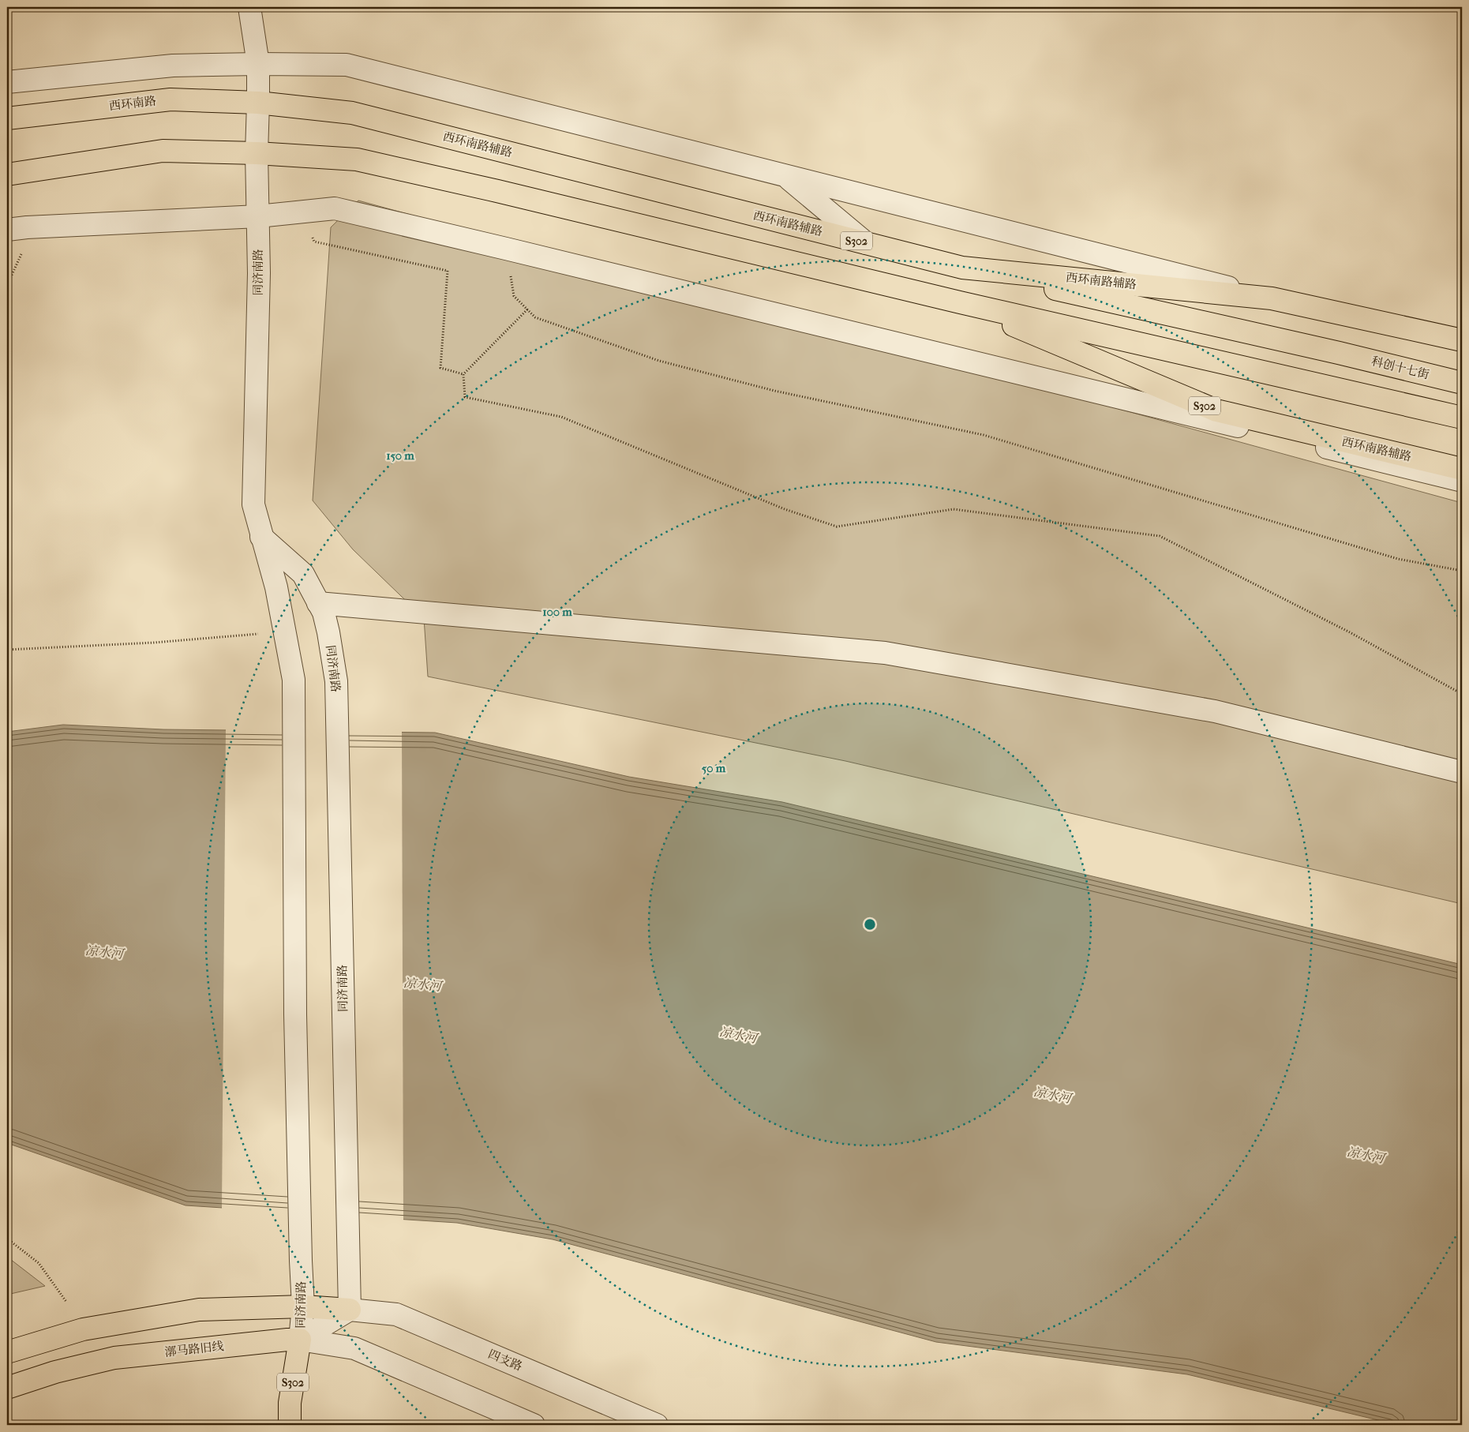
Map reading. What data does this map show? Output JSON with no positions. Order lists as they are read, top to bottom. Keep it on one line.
{"streets":{"main road":["西环南路","西环南路辅路","S302","科创十七街","漷马路旧线"],"street":["同济南路","四支路"]},"crossings":[["西环南路","西环南路辅路"],["西环南路","同济南路"],["西环南路辅路","S302"],["西环南路辅路","同济南路"],["西环南路辅路","科创十七街"],["S302","同济南路"],["S302","漷马路旧线"],["同济南路","漷马路旧线"],["同济南路","四支路"]],"water":["凉水河"],"rings":["150 m","100 m","50 m"]}
